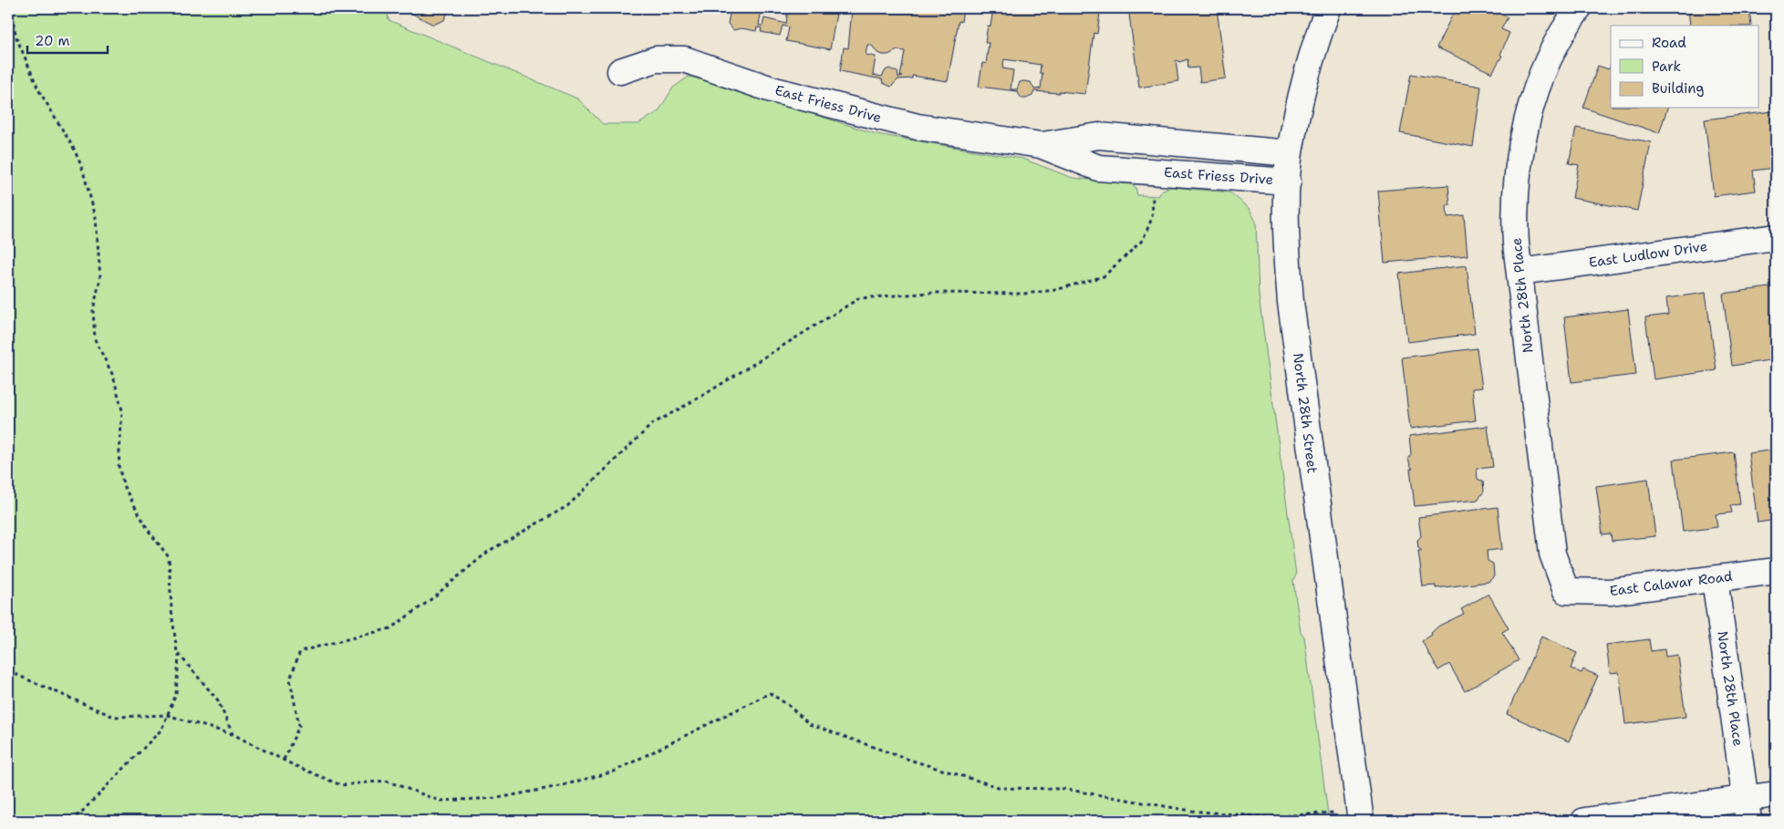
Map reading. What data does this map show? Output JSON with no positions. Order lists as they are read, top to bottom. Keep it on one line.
{"streets":{"street":["East Friess Drive","East Ludlow Drive","North 28th Place","North 28th Street","East Calavar Road"]},"crossings":[["East Friess Drive","North 28th Street"],["East Ludlow Drive","North 28th Place"],["North 28th Place","East Calavar Road"]],"legend":["Road","Park","Building"],"scale_bar":"20 m"}
